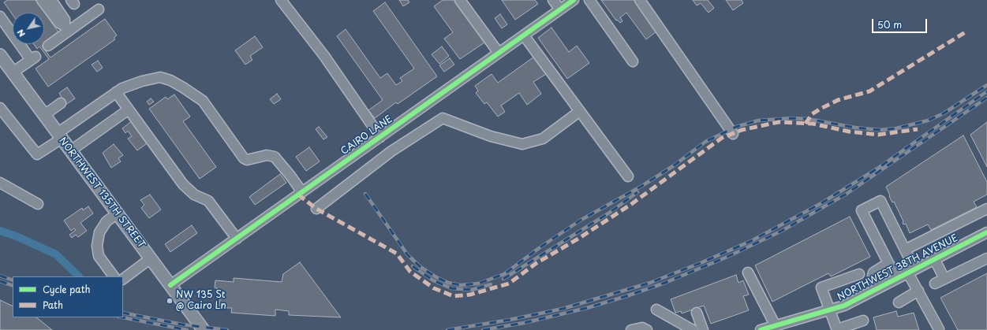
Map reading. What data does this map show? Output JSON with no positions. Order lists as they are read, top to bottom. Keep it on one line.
{"streets":{"main road":["NORTHWEST 135TH STREET"],"street":["CAIRO LANE","NORTHWEST 38TH AVENUE"]},"crossings":[["CAIRO LANE","NORTHWEST 135TH STREET"]],"places":["NW 135 St @ Cairo Ln"],"legend":["Cycle path","Path"],"scale_bar":"50 m","north":"bottom left"}
